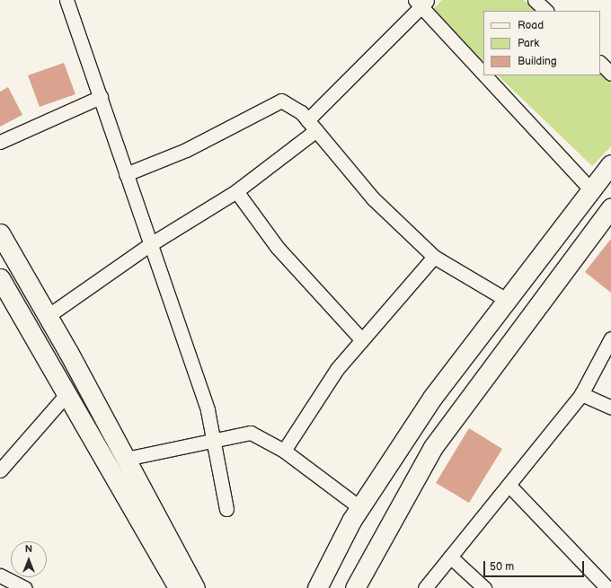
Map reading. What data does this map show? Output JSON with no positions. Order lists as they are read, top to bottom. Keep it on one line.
{"legend":["Road","Park","Building"],"scale_bar":"50 m","north":"top"}
